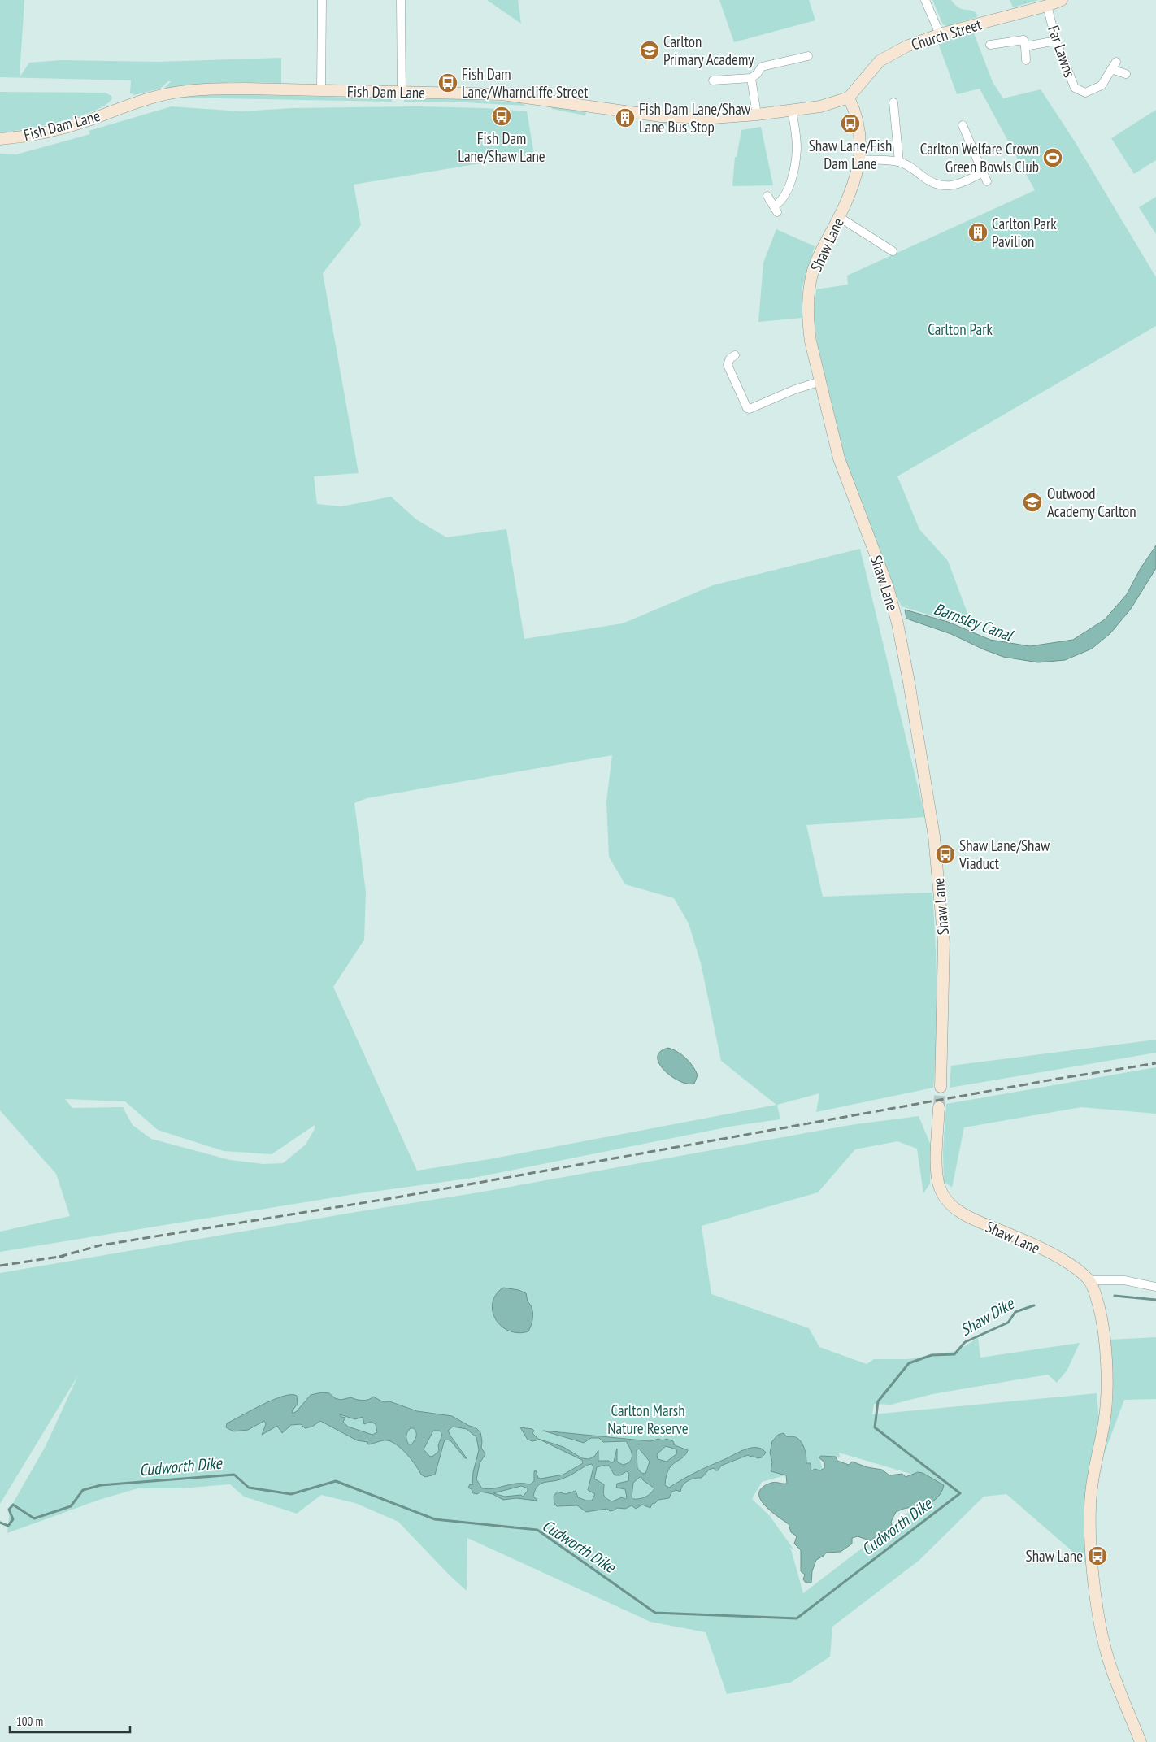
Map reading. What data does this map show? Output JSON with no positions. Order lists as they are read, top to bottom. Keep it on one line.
{"streets":{"street":["Church Street","Far Lawns","Fish Dam Lane","Shaw Lane"]},"crossings":[["Church Street","Far Lawns"],["Church Street","Fish Dam Lane"],["Church Street","Shaw Lane"],["Fish Dam Lane","Shaw Lane"]],"water":["Barnsley Canal","Shaw Dike","Cudworth Dike"],"parks":["Carlton Park","Carlton Marsh Nature Reserve"],"places":{"school or university":["Carlton Primary Academy","Outwood Academy Carlton"],"bus stop":["Fish Dam Lane/Wharncliffe Street","Fish Dam Lane/Shaw Lane","Shaw Lane/Fish Dam Lane","Shaw Lane/Shaw Viaduct","Shaw Lane"],"building":["Fish Dam Lane/Shaw Lane Bus Stop","Carlton Park Pavilion"],"sports":["Carlton Welfare Crown Green Bowls Club"]},"scale_bar":"100 m"}
